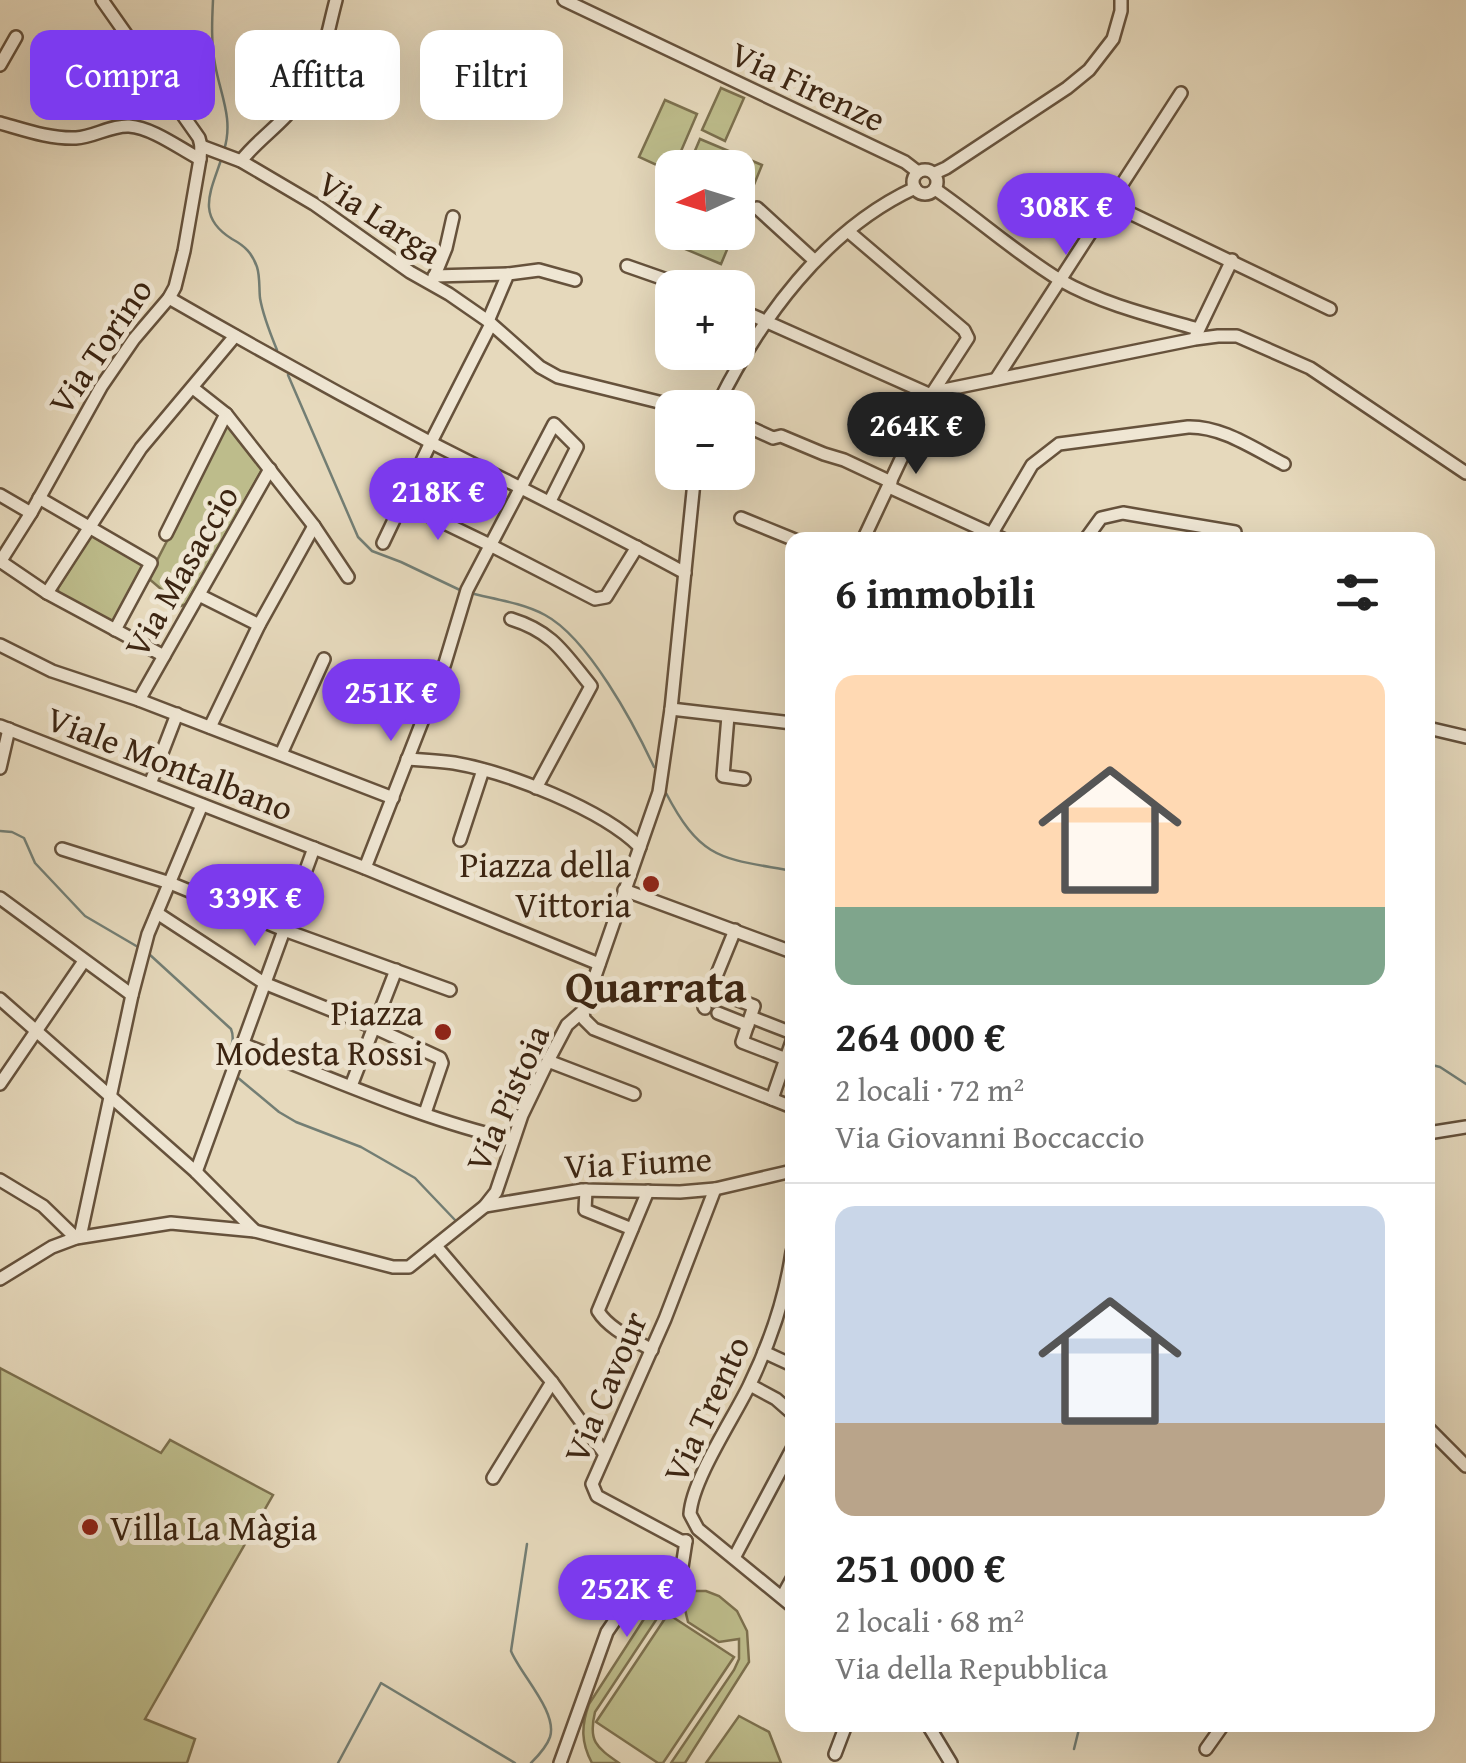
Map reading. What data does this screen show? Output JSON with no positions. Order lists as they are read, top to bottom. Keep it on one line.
{"streets":{"street":["Via Firenze","Via Larga","Via Torino","Via Masaccio","Viale Montalbano","Via Pistoia","Via Fiume","Via Cavour","Via Trento"]},"crossings":[["Via Larga","Via Torino"],["Viale Montalbano","Via Pistoia"],["Via Pistoia","Via Fiume"],["Via Fiume","Via Cavour"]],"districts":["Quarrata"],"places":["Piazza della Vittoria","Piazza Modesta Rossi","Villa La Màgia"],"north":"left","page":{"chip":["Compra","Affitta","Filtri"],"map_buttons":["+","−"],"price":["308K €","264K €","218K €","251K €","339K €","252K €"],"heading":"6 immobili","list":[{"name":"264 000 €","note":"2 locali · 72 m² · Via Giovanni Boccaccio"},{"name":"251 000 €","note":"2 locali · 68 m² · Via della Repubblica"}]}}
